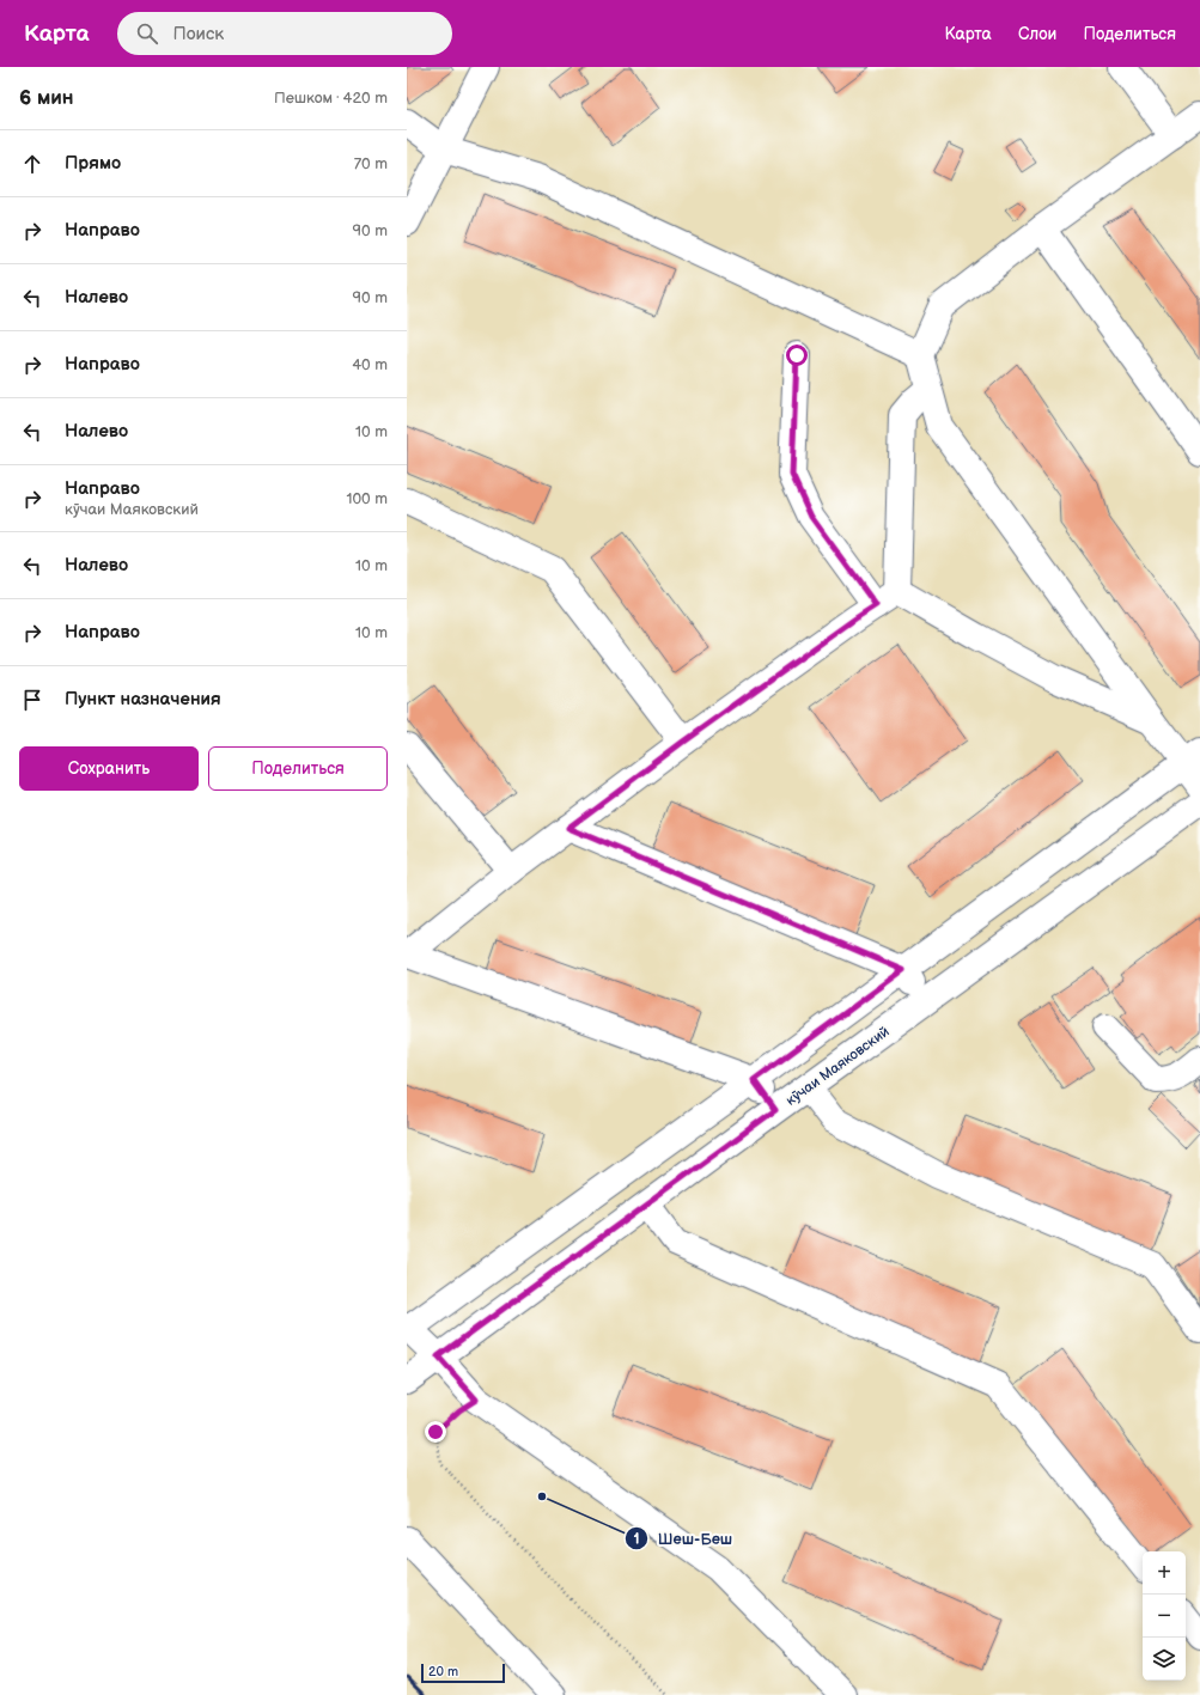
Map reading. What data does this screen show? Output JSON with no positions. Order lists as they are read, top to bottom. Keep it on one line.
{"streets":{"street":["кӯчаи Маяковский"]},"places":["Шеш-Беш"],"scale_bar":"20 m","page":{"header":"Карта","search":"Поиск","nav":["Карта","Слои","Поделиться"],"heading":["6 мин","Пешком · 420 m"],"list":[["Прямо","70 m"],["Направо","90 m"],["Налево","90 m"],["Направо","40 m"],["Налево","10 m"],["Направо","кӯчаи Маяковский","100 m"],["Налево","10 m"],["Направо","10 m"],"Пункт назначения"],"buttons":["Сохранить","Поделиться"],"map_buttons":["+","−"],"scale":"20 m"}}
